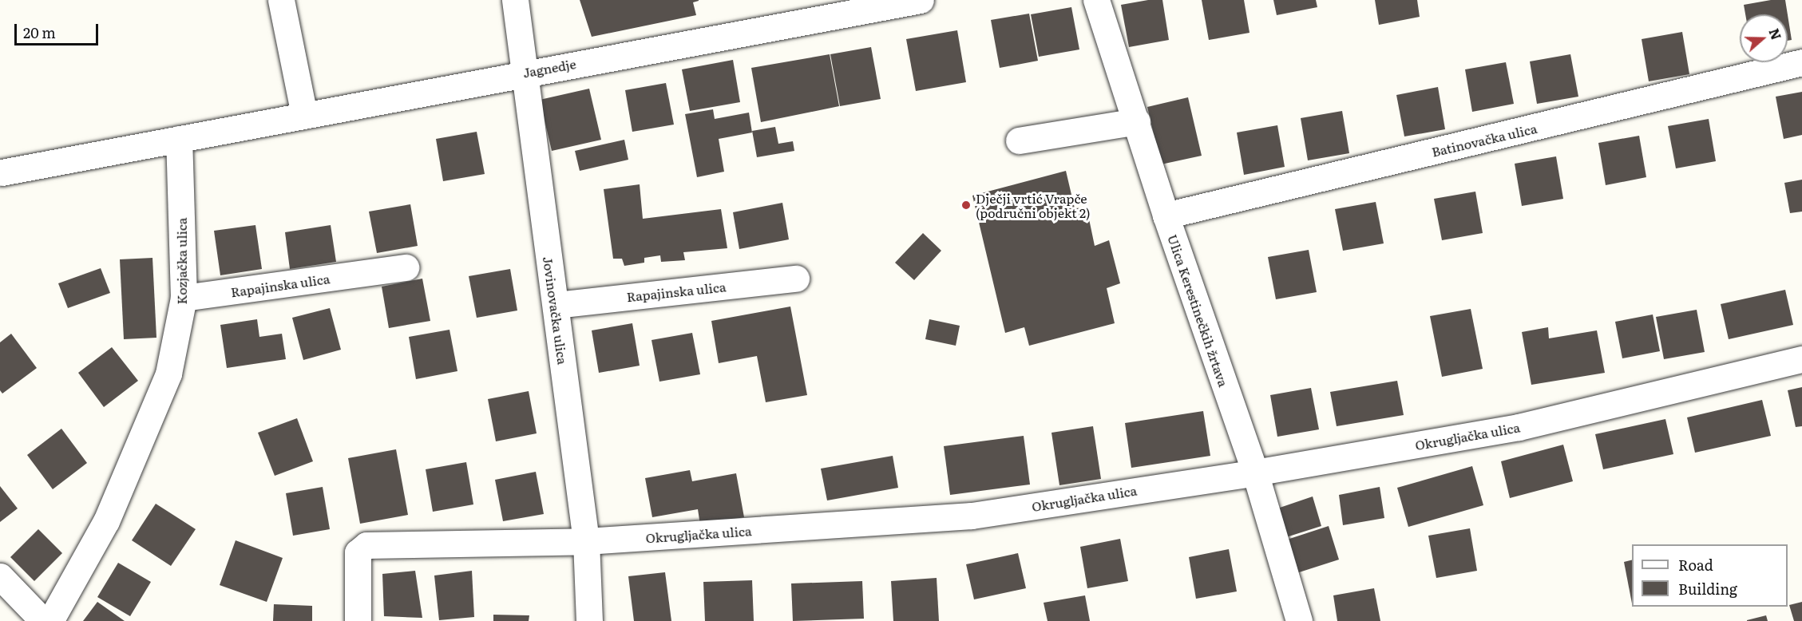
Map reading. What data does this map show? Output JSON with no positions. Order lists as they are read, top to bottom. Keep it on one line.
{"streets":{"street":["Jagnedje","Batinovačka ulica","Kozjačka ulica","Rapajinska ulica","Jovinovačka ulica","Ulica Kerestinečkih žrtava","Okrugljačka ulica"]},"crossings":[["Jagnedje","Kozjačka ulica"],["Jagnedje","Jovinovačka ulica"],["Batinovačka ulica","Ulica Kerestinečkih žrtava"],["Kozjačka ulica","Rapajinska ulica"],["Rapajinska ulica","Jovinovačka ulica"],["Jovinovačka ulica","Okrugljačka ulica"],["Ulica Kerestinečkih žrtava","Okrugljačka ulica"]],"places":["Dječji vrtić Vrapče (područni objekt 2)"],"legend":["Road","Building"],"scale_bar":"20 m","north":"right"}
